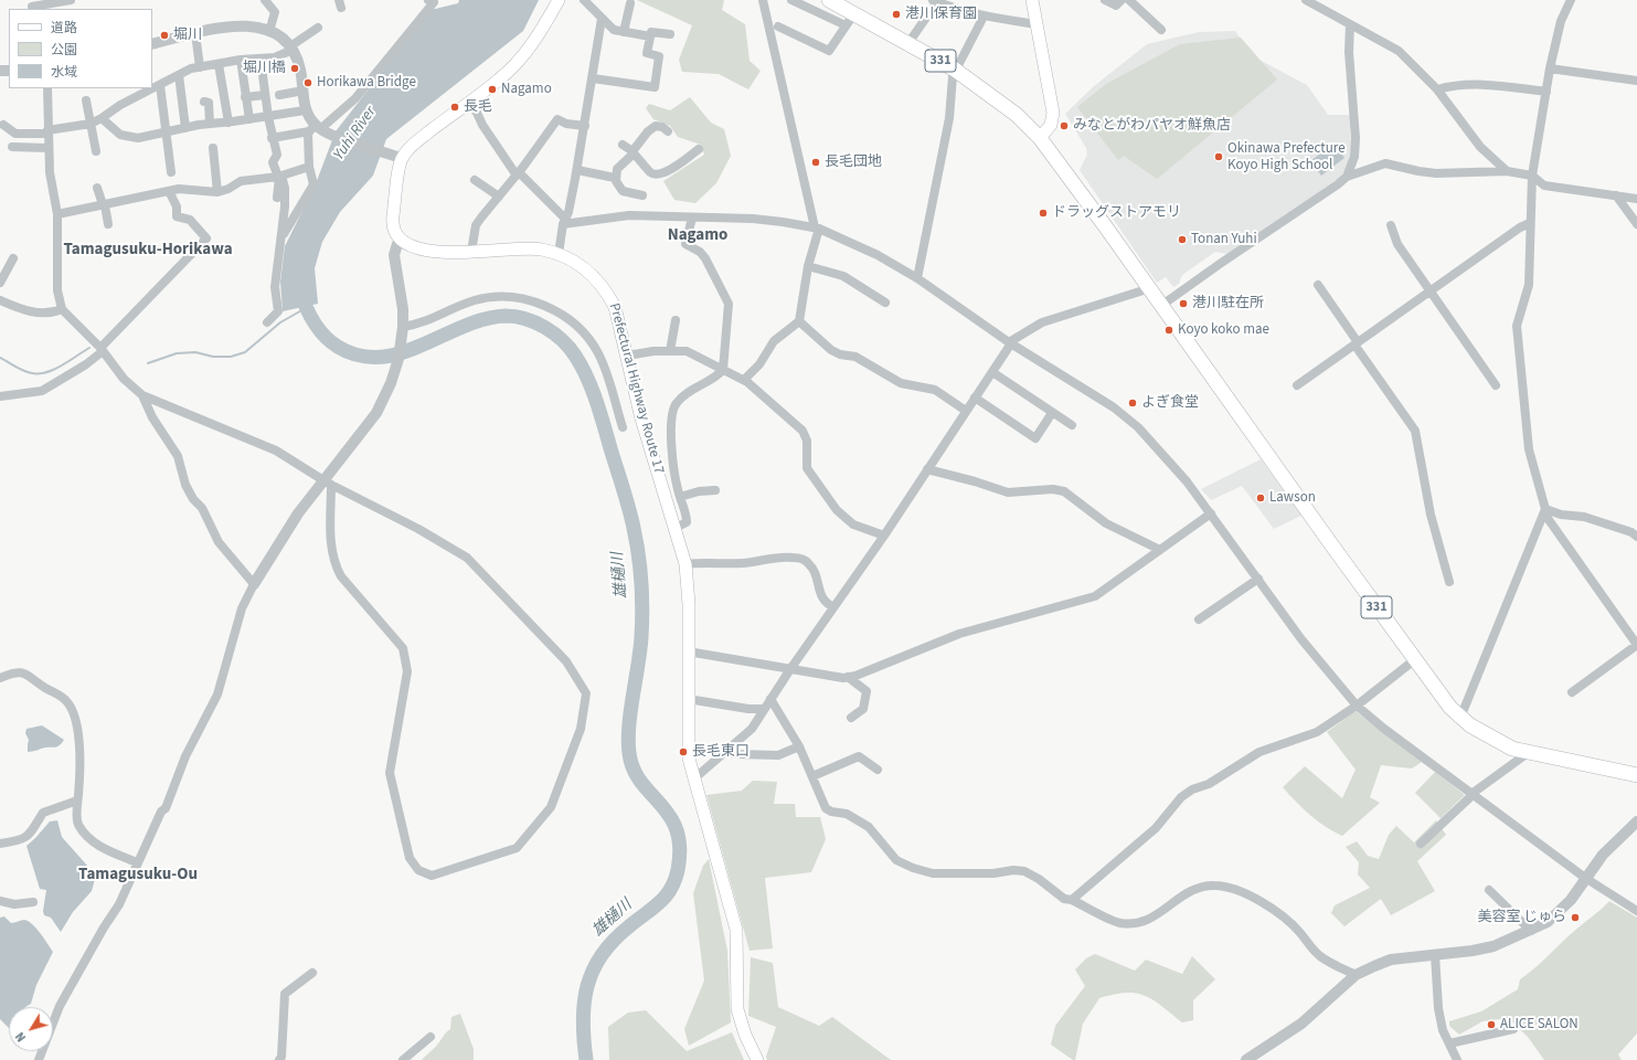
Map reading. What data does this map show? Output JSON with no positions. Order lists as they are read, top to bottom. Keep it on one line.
{"streets":{"highway":["331"],"main road":["Prefectural Highway Route 17"]},"districts":["Nagamo","Tamagusuku-Horikawa","Tamagusuku-Ou"],"water":["Yuhi River","雄樋川"],"places":["港川保育園","堀川","堀川橋","Horikawa Bridge","Nagamo","長毛","みなとがわパヤオ鮮魚店","Okinawa Prefecture Koyo High School","長毛団地","ドラッグストアモリ","Tonan Yuhi","港川駐在所","Koyo koko mae","よぎ食堂","Lawson","長毛東口","美容室 じゅら","ALICE SALON"],"legend":["道路","公園","水域"],"north":"bottom left"}
